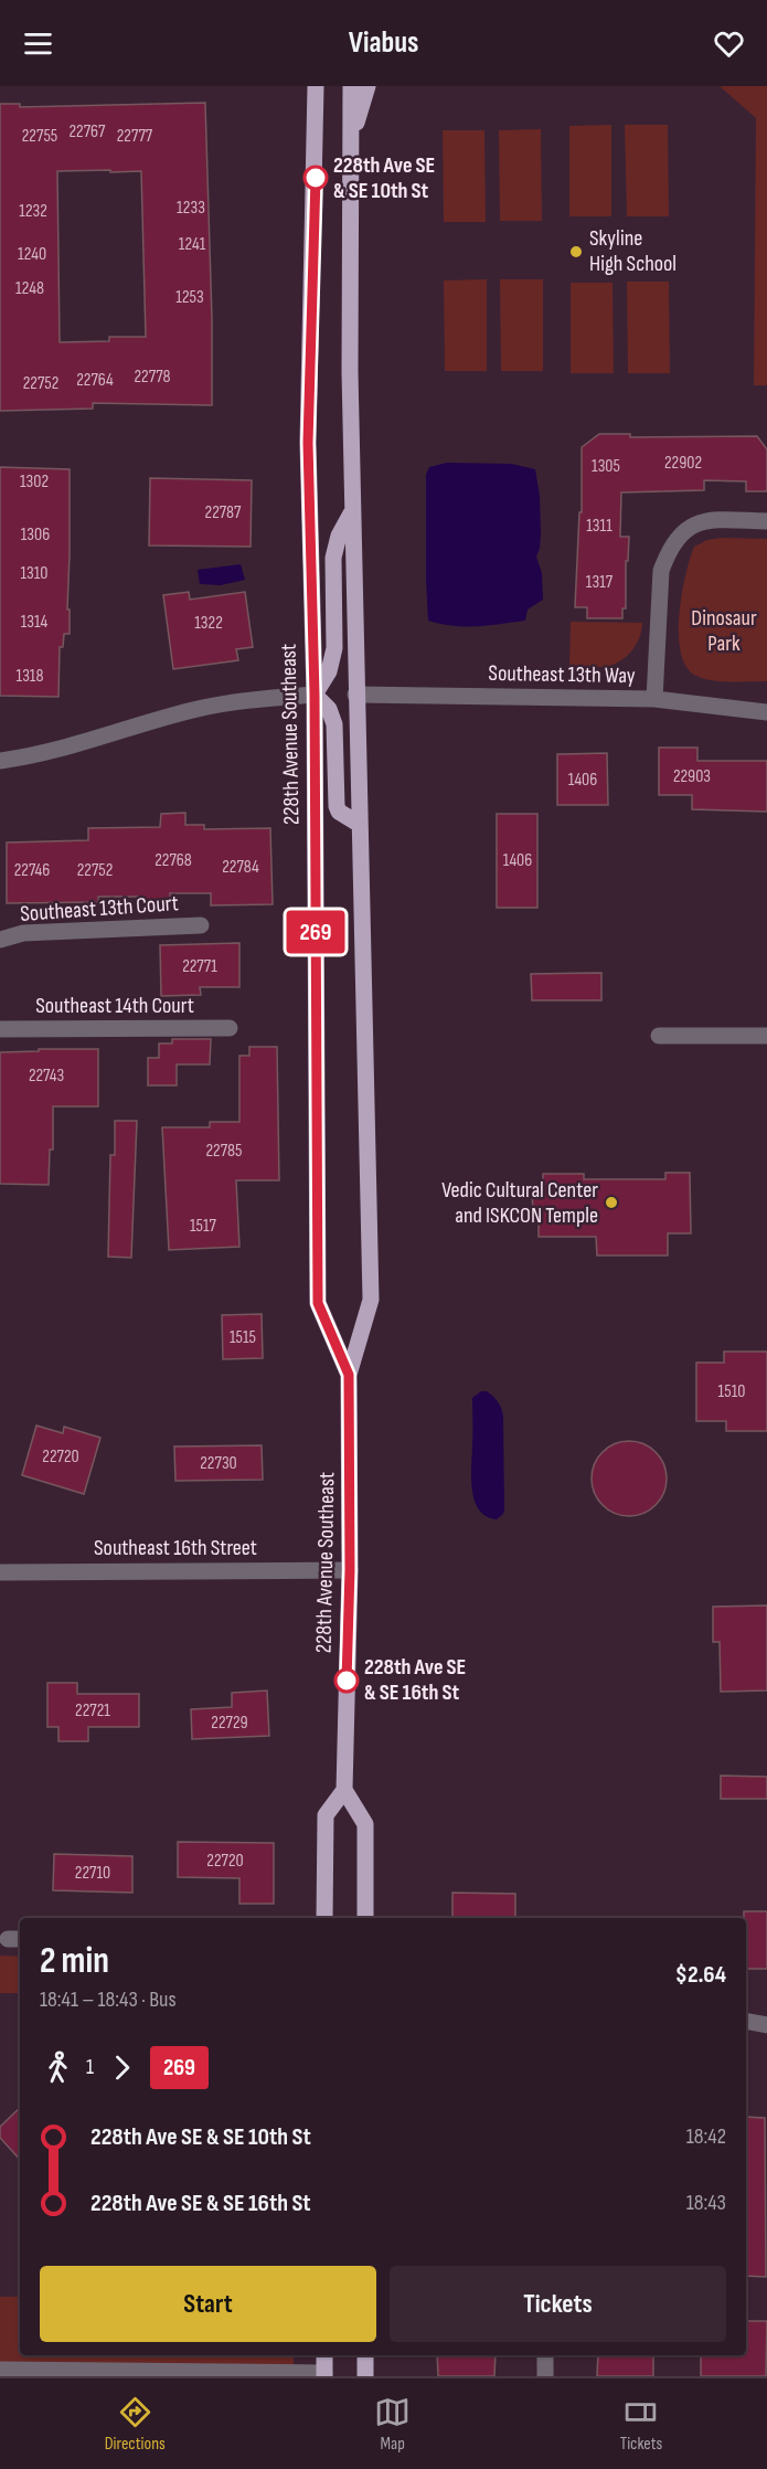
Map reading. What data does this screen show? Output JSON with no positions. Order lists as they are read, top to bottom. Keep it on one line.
{"streets":{"main road":["228th Avenue Southeast"],"street":["Southeast 13th Way","Southeast 13th Court","Southeast 14th Court","Southeast 16th Street"]},"crossings":[["Southeast 13th Way","228th Avenue Southeast"],["228th Avenue Southeast","Southeast 16th Street"]],"parks":["Dinosaur Park"],"places":["228th Ave SE & SE 10th St","Skyline High School","Vedic Cultural Center and ISKCON Temple","228th Ave SE & SE 16th St"],"lines":["bus line 269"],"house_numbers":["22767","22755","22777","1233","1232","1241","1240","1248","1253","22778","22764","22752","22902","1305","1302","22787","1311","1306","1310","1317","1314","1322","1318","22903","1406","22768","1406","22784","22746","22752","22771","22743","22785","1517","1515","1510","22720","22730","22721","22729","22720","22710"],"page":{"header":"Viabus","on_map":"269","heading":["2 min","18:41 – 18:43 · Bus","$2.64"],"legs":["1","269"],"list":[{"name":"228th Ave SE & SE 10th St","value":"18:42"},{"name":"228th Ave SE & SE 16th St","value":"18:43"}],"buttons":["Start","Tickets"],"tabs":["Directions","Map","Tickets"]}}
